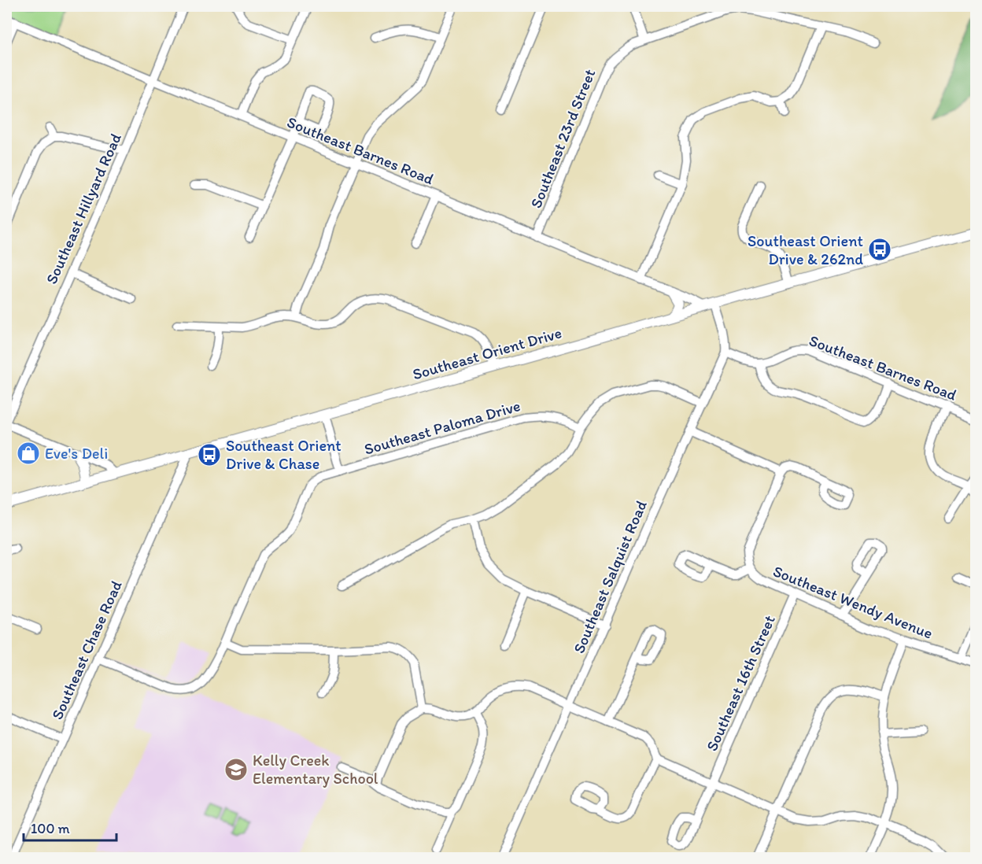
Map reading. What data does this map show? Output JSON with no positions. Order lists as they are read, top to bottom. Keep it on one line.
{"streets":{"main road":["Southeast Orient Drive"],"street":["Southeast 23rd Street","Southeast Barnes Road","Southeast Hillyard Road","Southeast Paloma Drive","Southeast Salquist Road","Southeast Wendy Avenue","Southeast Chase Road","Southeast 16th Street"]},"crossings":[["Southeast 23rd Street","Southeast Barnes Road"],["Southeast Barnes Road","Southeast Hillyard Road"],["Southeast Barnes Road","Southeast Orient Drive"],["Southeast Orient Drive","Southeast Chase Road"],["Southeast Wendy Avenue","Southeast 16th Street"]],"places":{"bus stop":["Southeast Orient Drive & 262nd","Southeast Orient Drive & Chase"],"shop":["Eve's Deli"],"school or university":["Kelly Creek Elementary School"]},"scale_bar":"100 m"}
